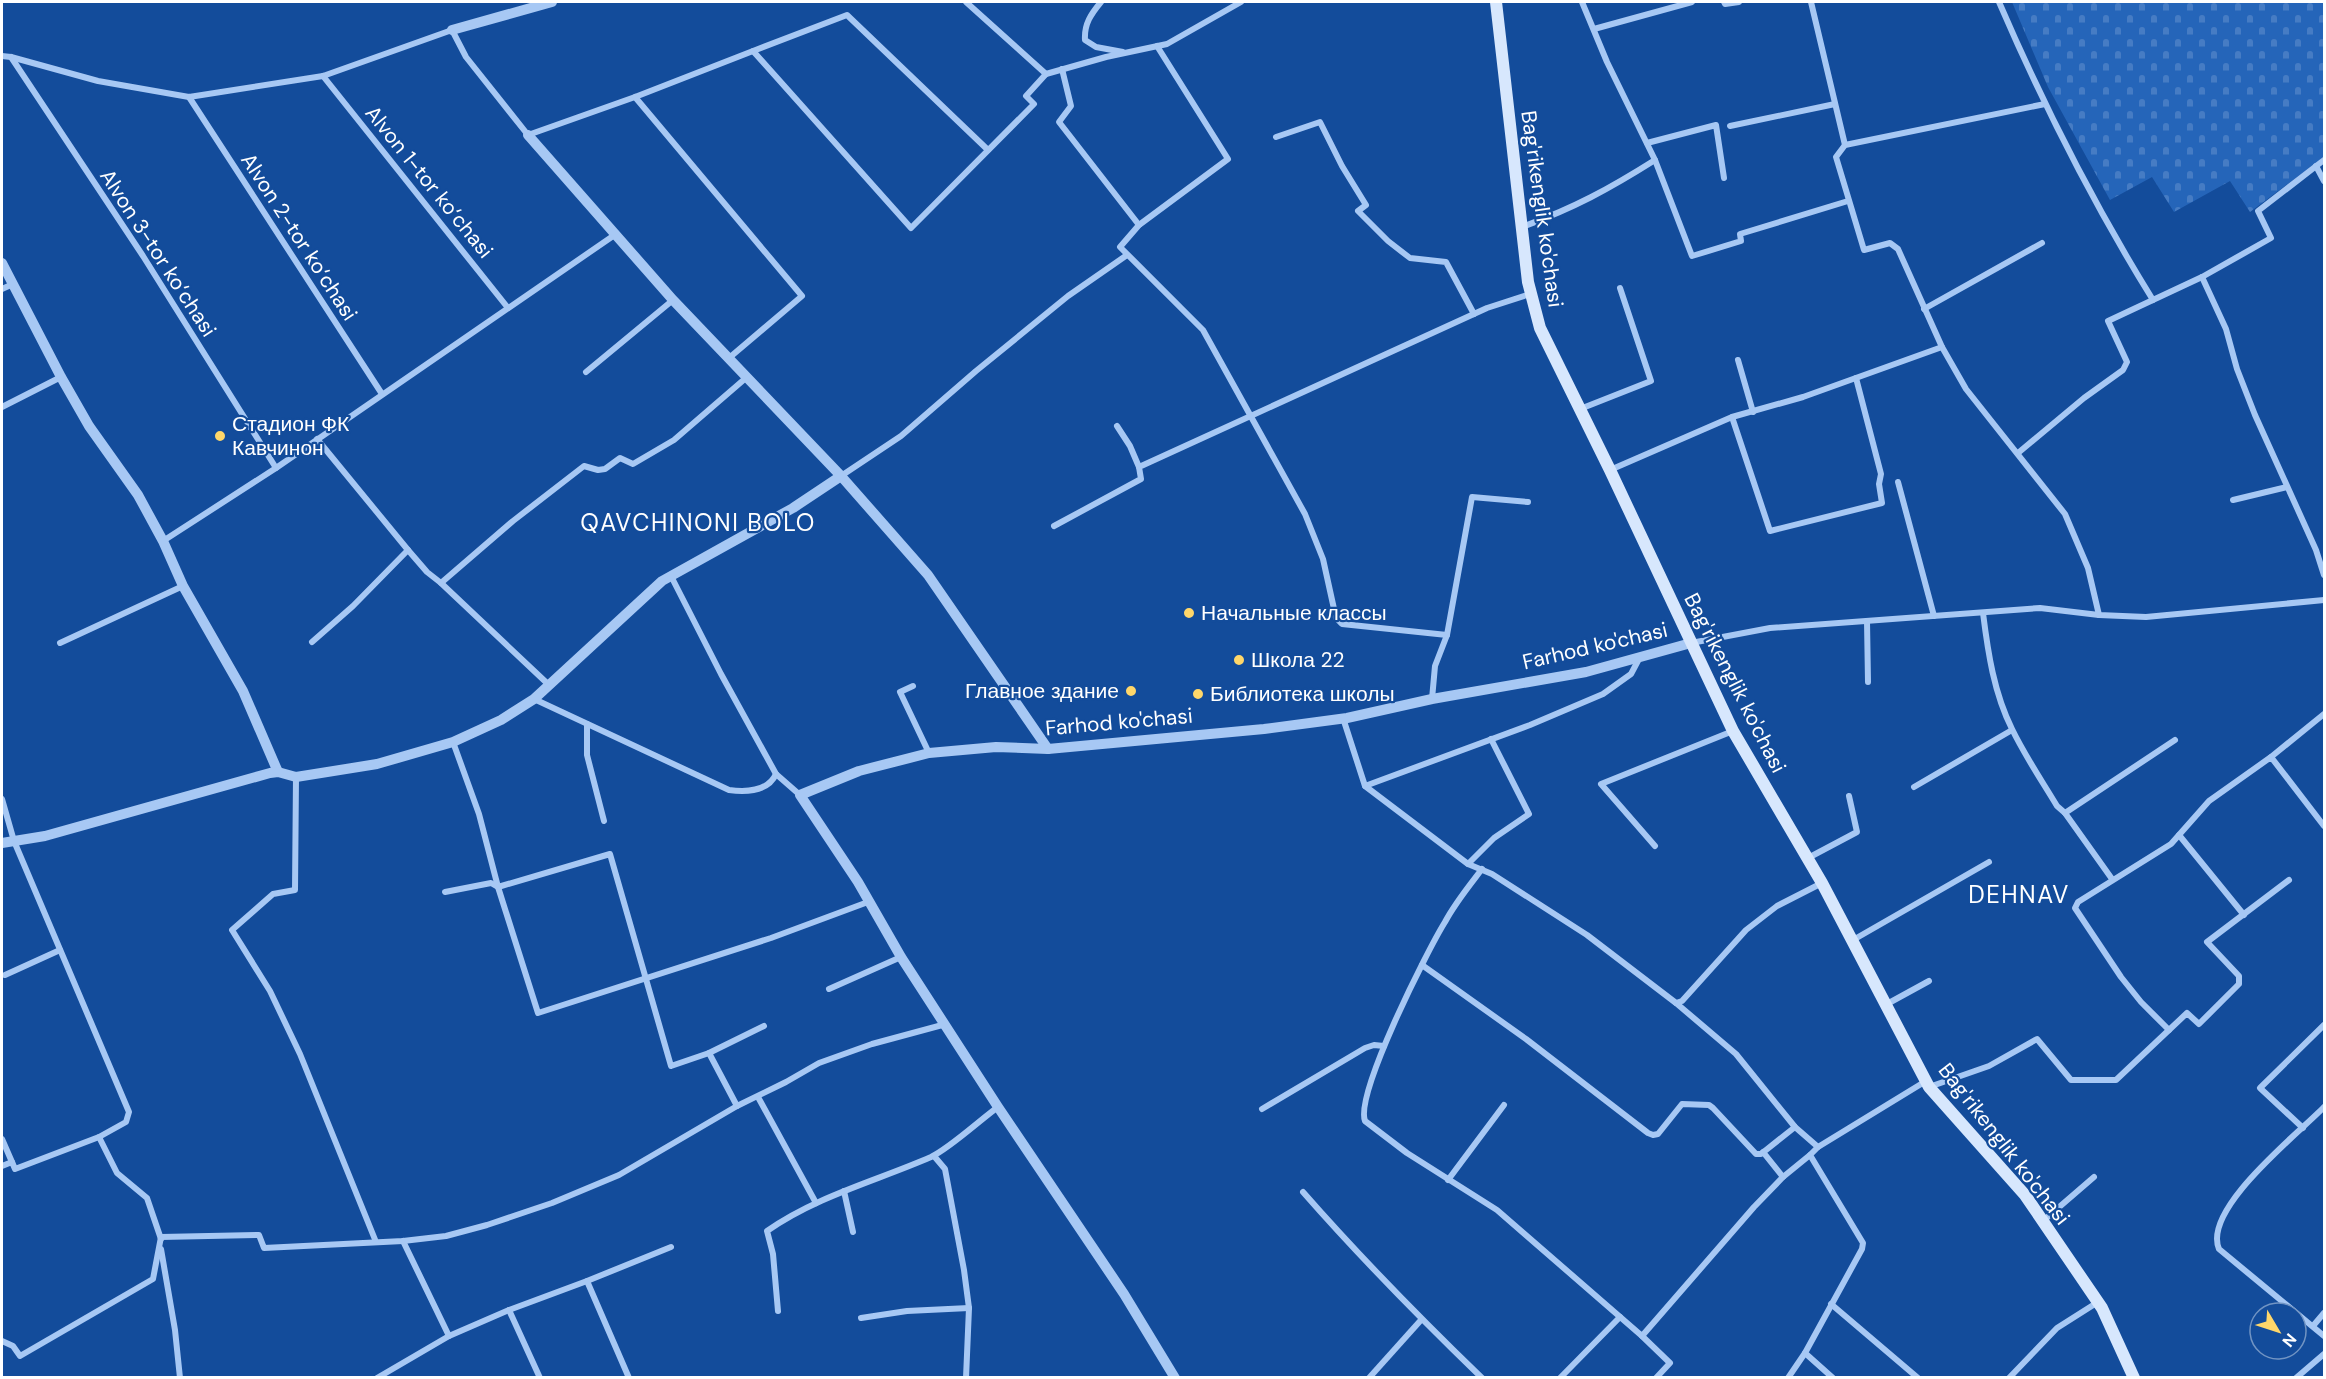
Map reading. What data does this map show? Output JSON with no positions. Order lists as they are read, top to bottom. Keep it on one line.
{"streets":{"main road":["Bag'rikenglik ko'chasi"],"street":["Alvon 1-tor ko‘chasi","Alvon 2-tor ko‘chasi","Alvon 3-tor ko‘chasi","Farhod ko'chasi"]},"crossings":[["Bag'rikenglik ko'chasi","Farhod ko'chasi"]],"districts":["QAVCHINONI BOLO","DEHNAV"],"places":["Стадион ФК Кавчинон","Начальные классы","Школа 22","Главное здание","Библиотека школы"],"north":"bottom right"}
